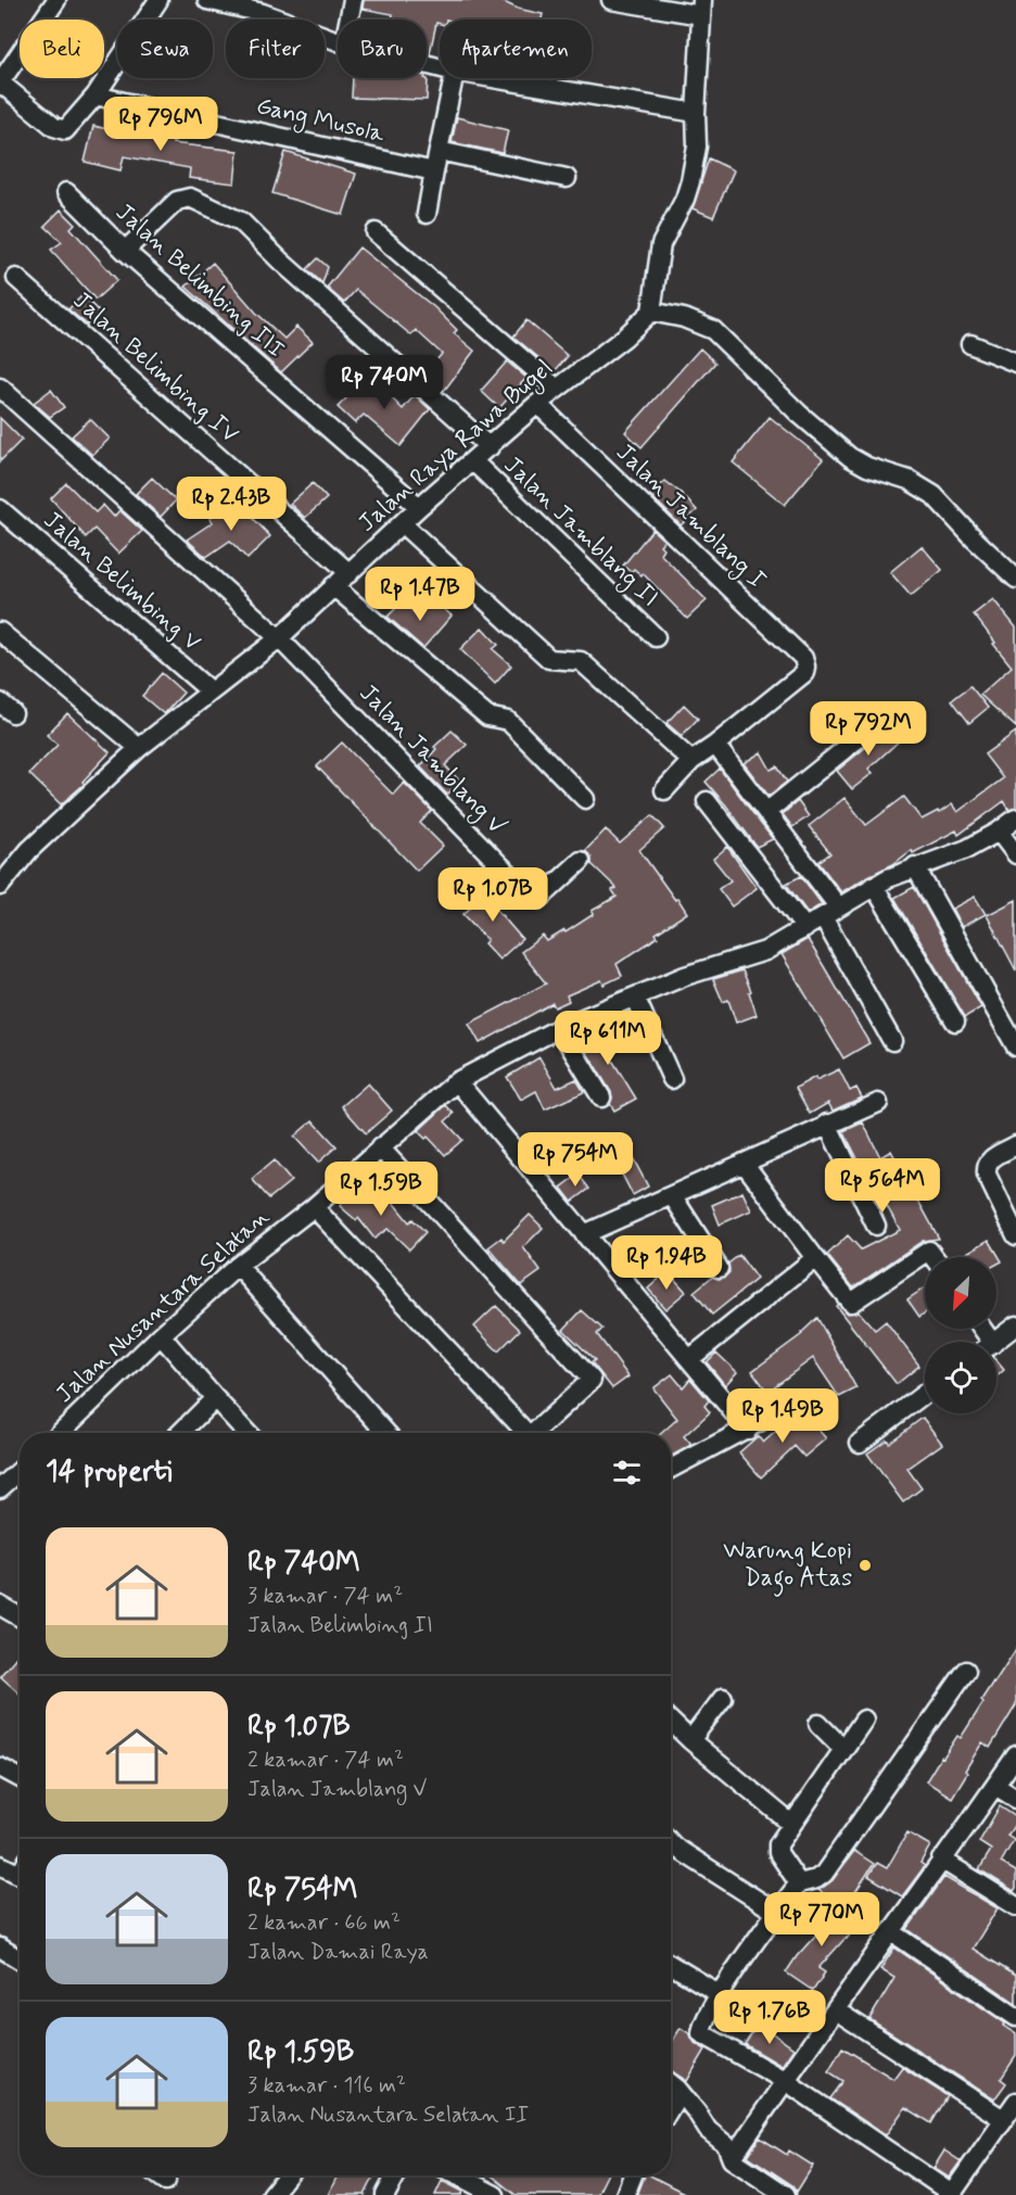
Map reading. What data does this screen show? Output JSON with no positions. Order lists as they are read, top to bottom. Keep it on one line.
{"streets":{"street":["Gang Musola","Jalan Belimbing III","Jalan Belimbing IV","Jalan Raya Rawa Bugel","Jalan Jamblang I","Jalan Jamblang II","Jalan Belimbing V","Jalan Jamblang V","Jalan Nusantara Selatan"]},"crossings":[["Jalan Belimbing III","Jalan Raya Rawa Bugel"],["Jalan Belimbing IV","Jalan Raya Rawa Bugel"],["Jalan Raya Rawa Bugel","Jalan Jamblang I"],["Jalan Raya Rawa Bugel","Jalan Jamblang II"],["Jalan Raya Rawa Bugel","Jalan Belimbing V"],["Jalan Raya Rawa Bugel","Jalan Jamblang V"]],"places":["Warung Kopi Dago Atas"],"north":"bottom left","page":{"chip":["Beli","Sewa","Filter","Baru","Apartemen"],"price":["Rp 796M","Rp 740M","Rp 2.43B","Rp 1.47B","Rp 792M","Rp 1.07B","Rp 611M","Rp 754M","Rp 564M","Rp 1.59B","Rp 1.94B","Rp 1.49B","Rp 770M","Rp 1.76B"],"heading":"14 properti","list":[{"name":"Rp 740M","note":"3 kamar · 74 m² · Jalan Belimbing II"},{"name":"Rp 1.07B","note":"2 kamar · 74 m² · Jalan Jamblang V"},{"name":"Rp 754M","note":"2 kamar · 66 m² · Jalan Damai Raya"},{"name":"Rp 1.59B","note":"3 kamar · 116 m² · Jalan Nusantara Selatan II"}]}}
